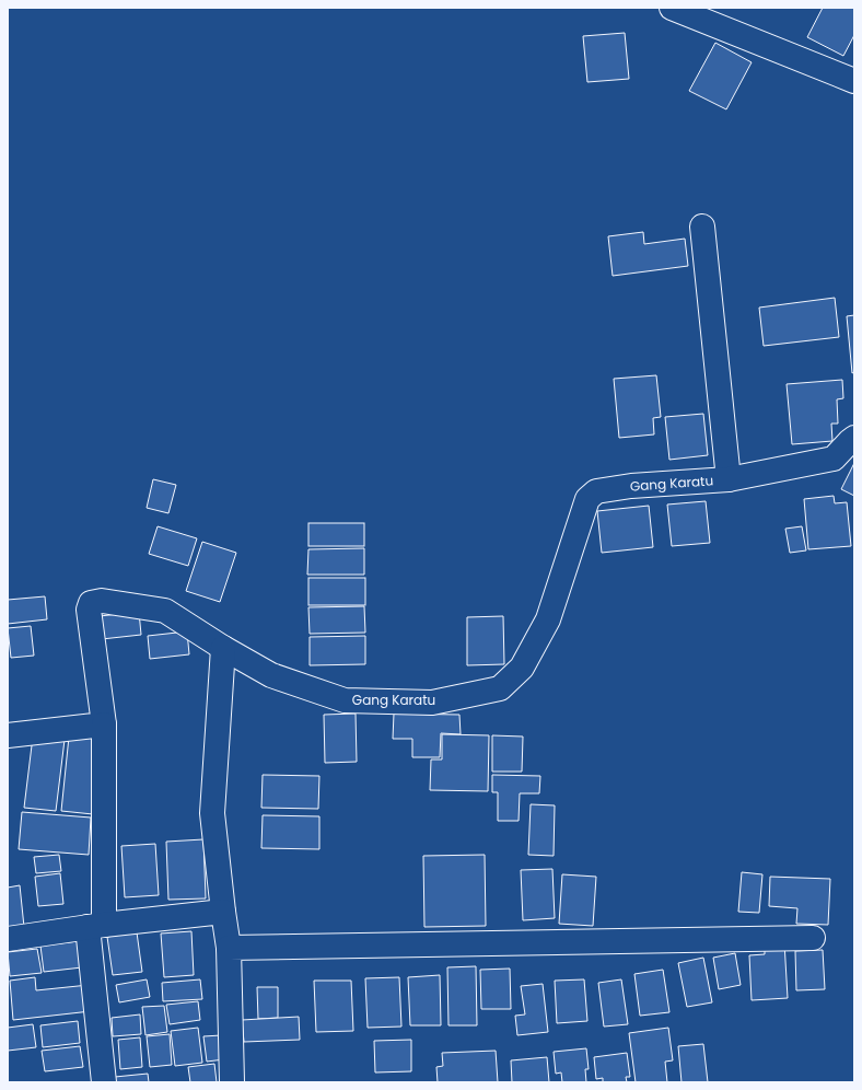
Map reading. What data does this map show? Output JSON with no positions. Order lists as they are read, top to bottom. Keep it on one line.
{"streets":{"street":["Gang Karatu"]}}
